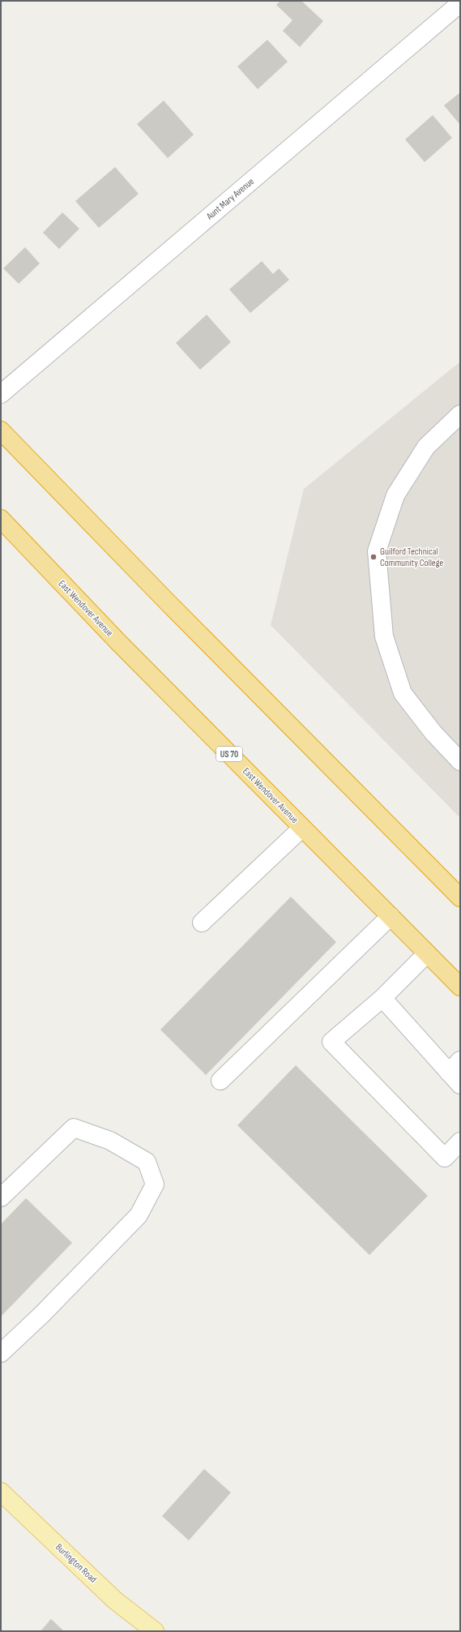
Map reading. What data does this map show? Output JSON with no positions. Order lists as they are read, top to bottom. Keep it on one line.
{"streets":{"highway":["East Wendover Avenue","US 70"],"main road":["Burlington Road"],"street":["Aunt Mary Avenue"]},"places":["Guilford Technical Community College"]}
